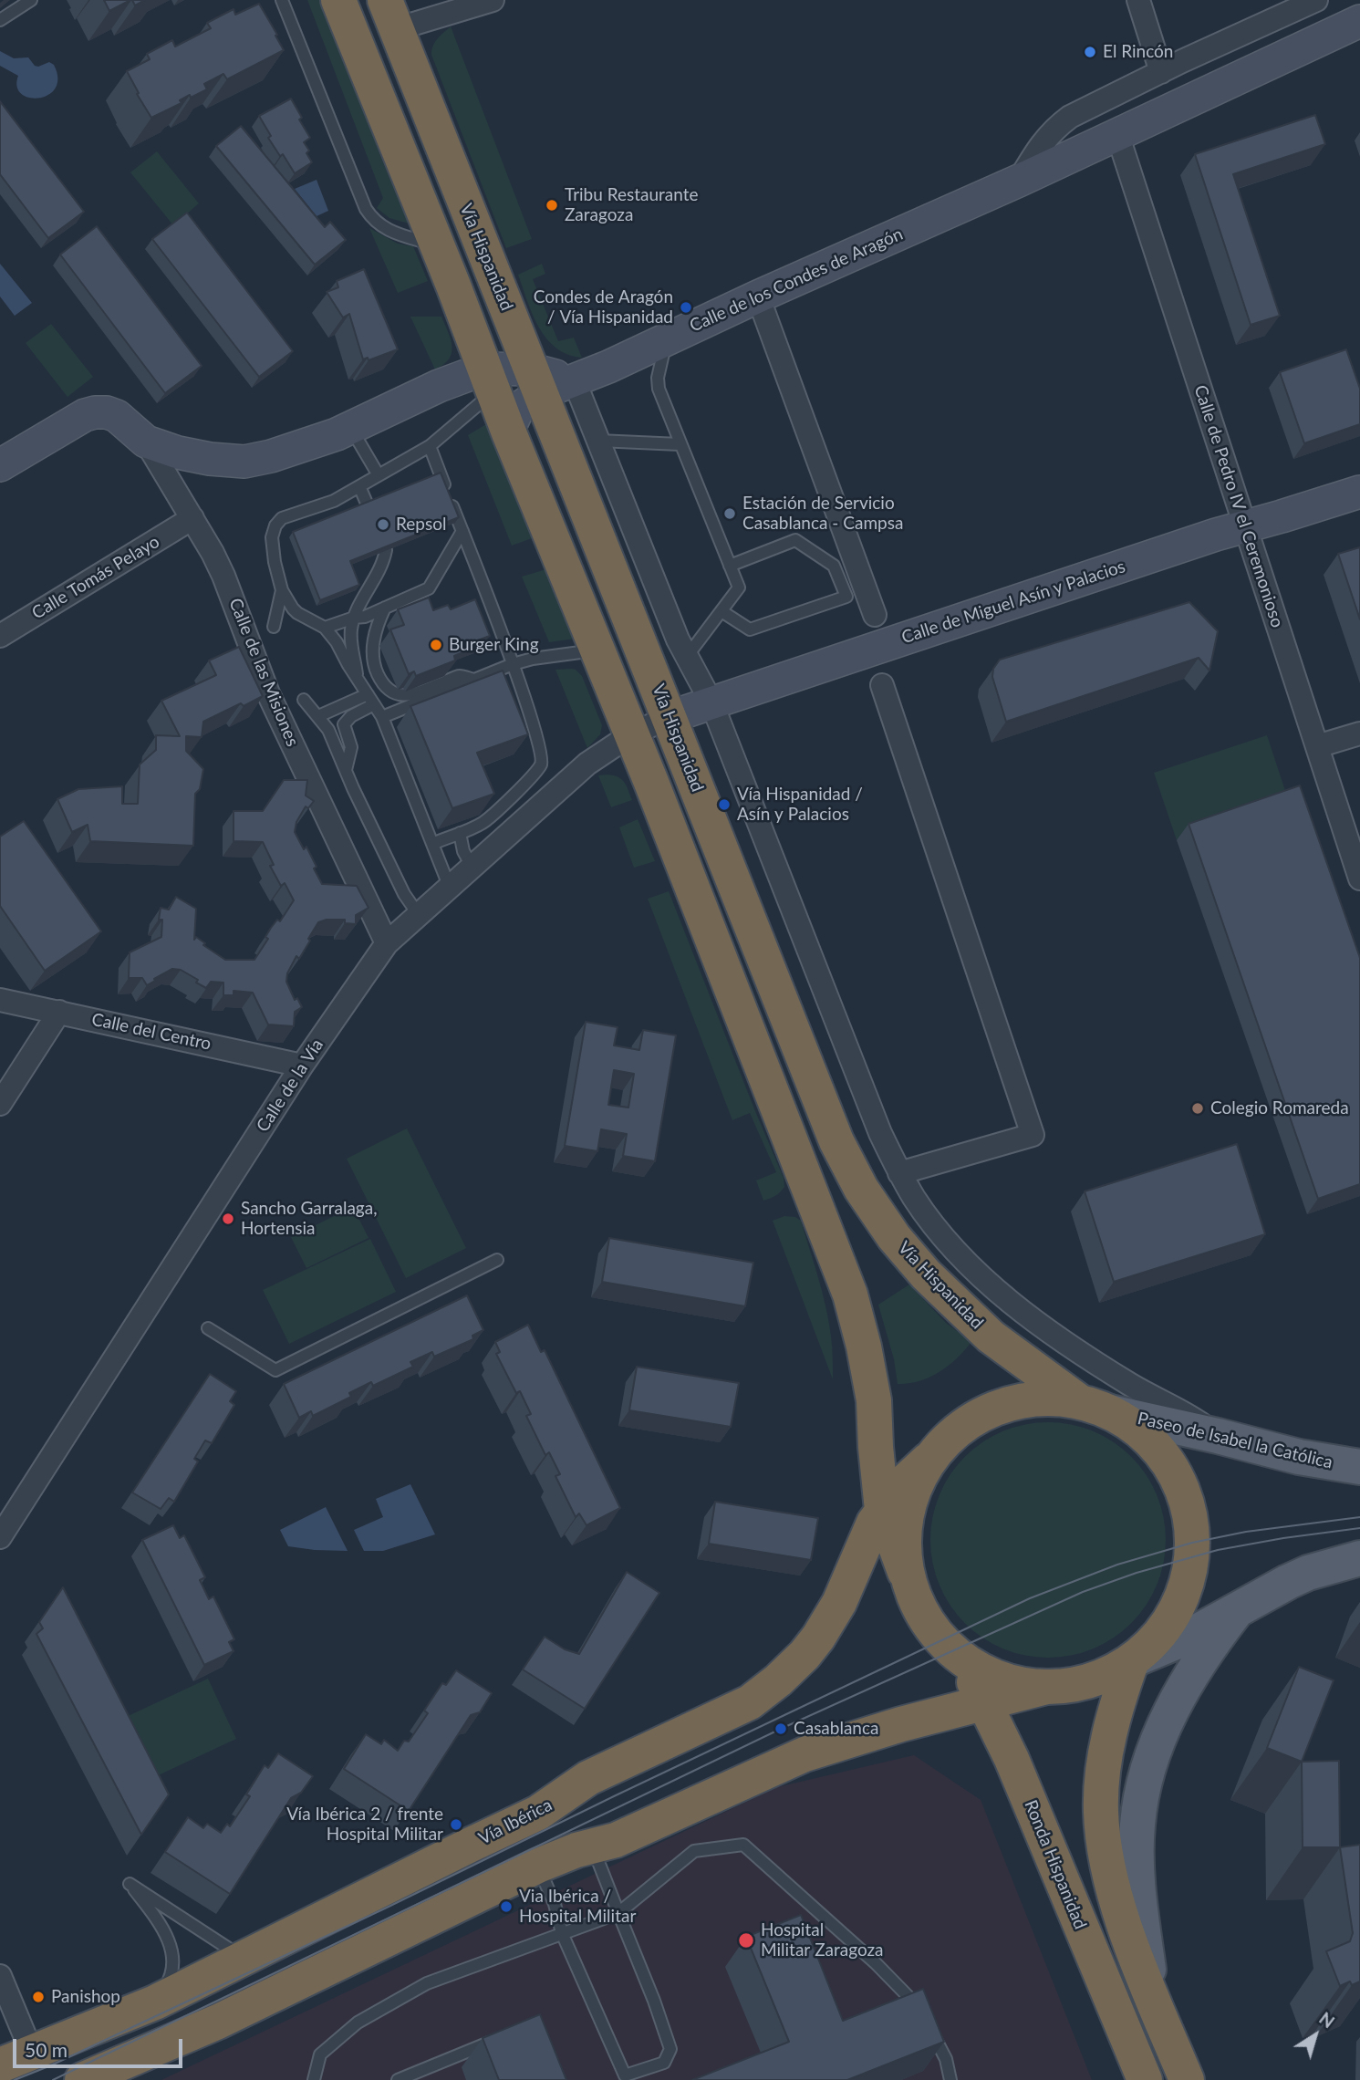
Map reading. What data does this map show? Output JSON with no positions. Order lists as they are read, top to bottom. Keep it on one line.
{"streets":{"highway":["Vía Hispanidad","Vía Ibérica","Ronda Hispanidad"],"main road":["Paseo de Isabel la Católica"],"street":["Calle de los Condes de Aragón","Calle de Pedro IV el Ceremonioso","Calle Tomás Pelayo","Calle de Miguel Asín y Palacios","Calle de las Misiones","Calle del Centro","Calle de la Vía"]},"crossings":[["Vía Hispanidad","Calle de los Condes de Aragón"],["Vía Hispanidad","Calle de Miguel Asín y Palacios"],["Vía Hispanidad","Calle de la Vía"],["Vía Hispanidad","Paseo de Isabel la Católica"],["Calle de los Condes de Aragón","Calle de Pedro IV el Ceremonioso"],["Calle de Pedro IV el Ceremonioso","Calle de Miguel Asín y Palacios"],["Calle Tomás Pelayo","Calle de las Misiones"],["Calle de Miguel Asín y Palacios","Calle de la Vía"],["Calle de las Misiones","Calle de la Vía"],["Calle del Centro","Calle de la Vía"]],"places":["El Rincón","Tribu Restaurante Zaragoza","Condes de Aragón / Vía Hispanidad","Estación de Servicio Casablanca - Campsa","Repsol","Burger King","Vía Hispanidad / Asín y Palacios","Colegio Romareda","Sancho Garralaga, Hortensia","Casablanca","Vía Ibérica 2 / frente Hospital Militar","Via Ibérica / Hospital Militar","Hospital Militar Zaragoza","Panishop"],"scale_bar":"50 m","north":"top right"}
